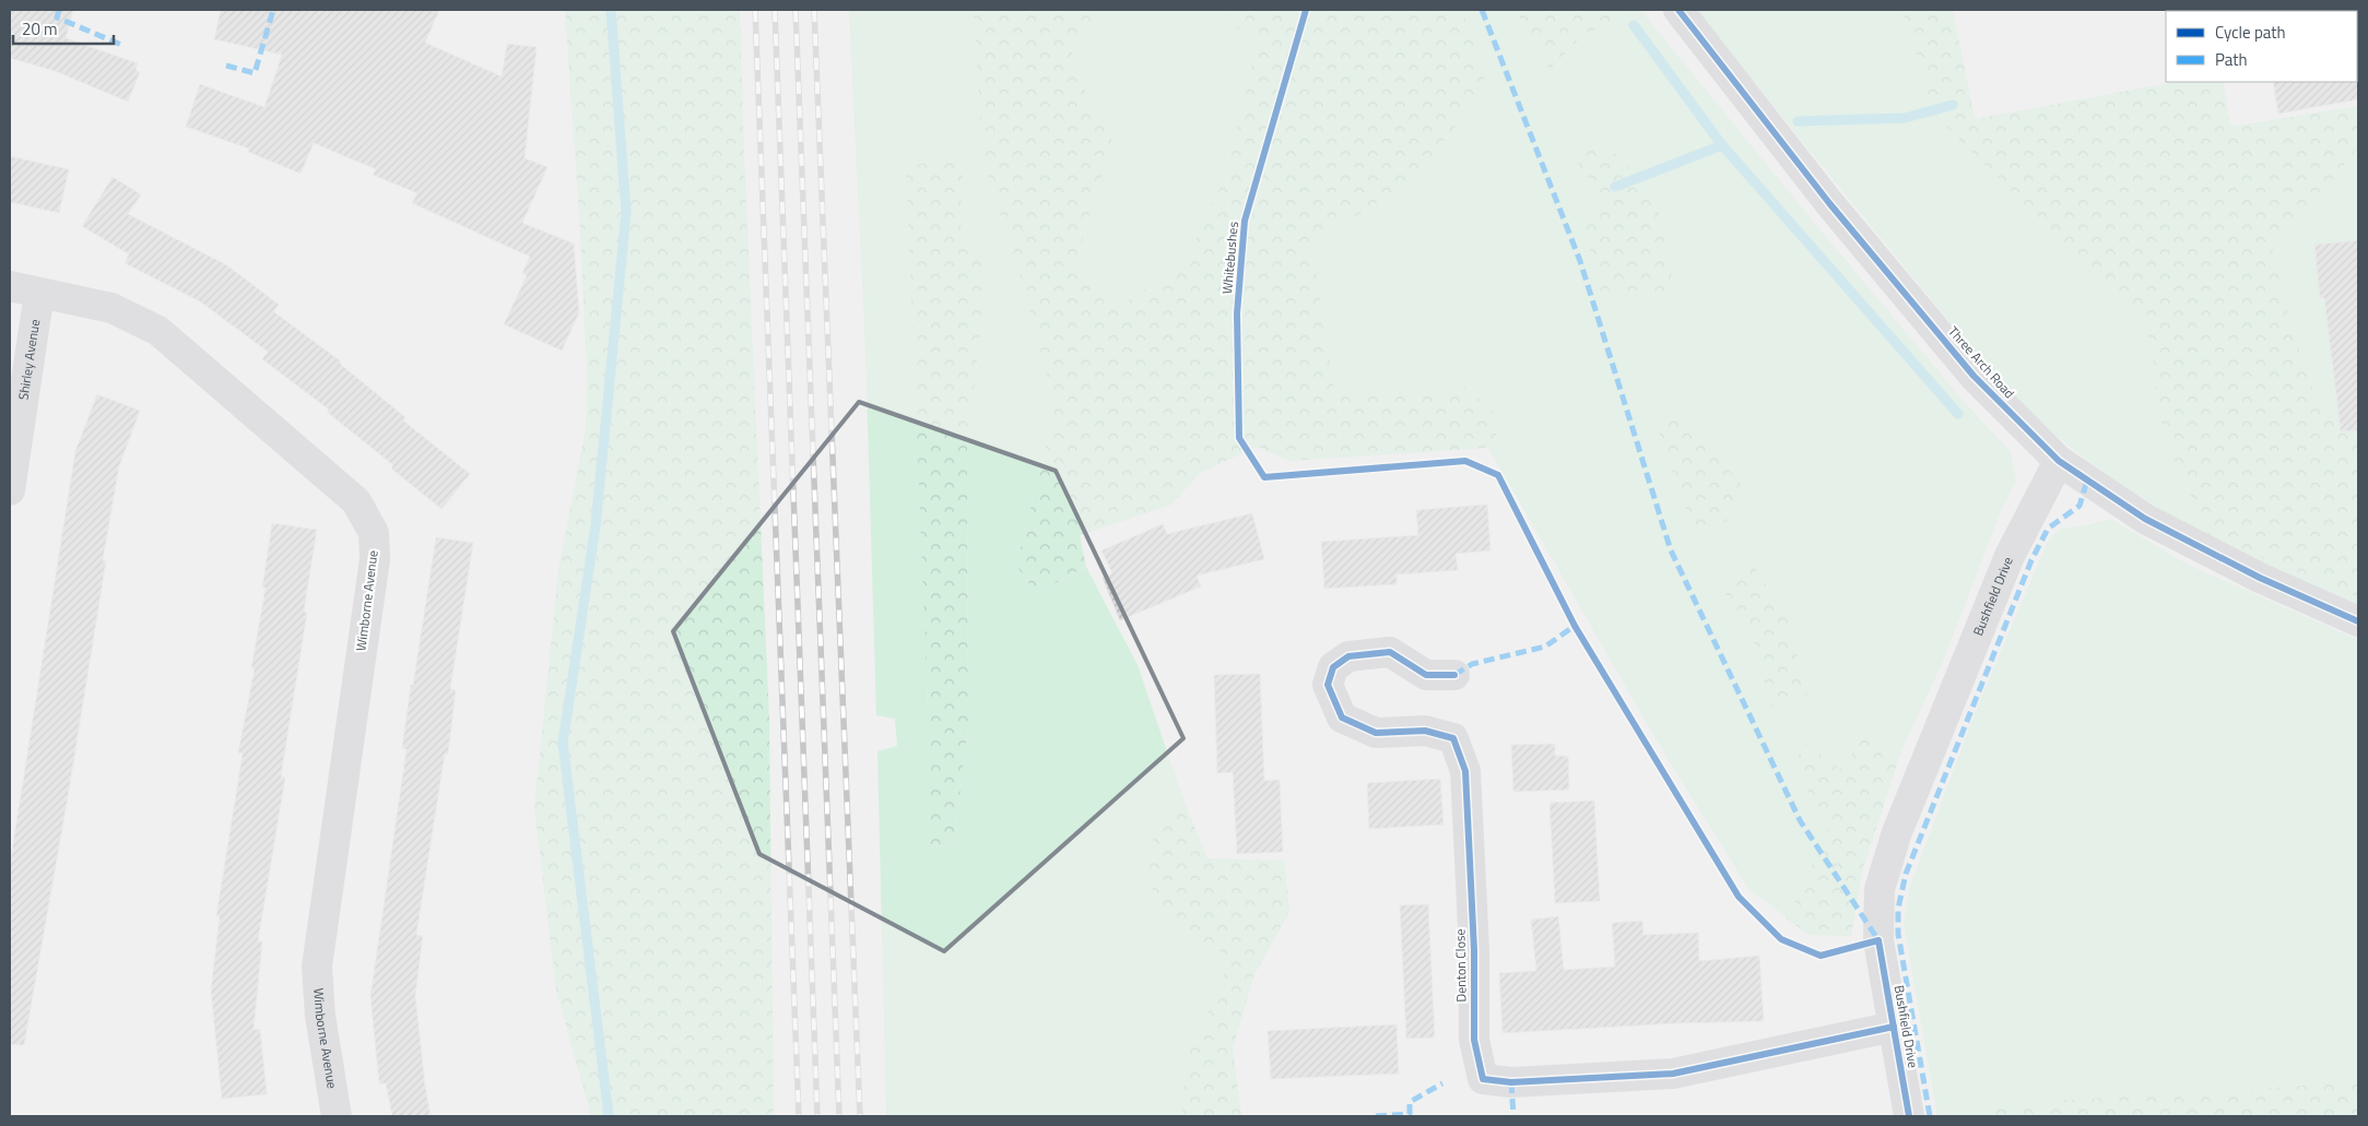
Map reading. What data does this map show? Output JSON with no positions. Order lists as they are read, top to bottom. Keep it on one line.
{"streets":{"street":["Shirley Avenue","Three Arch Road","Bushfield Drive","Wimborne Avenue","Denton Close"],"cycle path":["Whitebushes"]},"crossings":[["Shirley Avenue","Wimborne Avenue"],["Three Arch Road","Bushfield Drive"],["Bushfield Drive","Denton Close"]],"legend":["Cycle path","Path"],"scale_bar":"20 m"}
